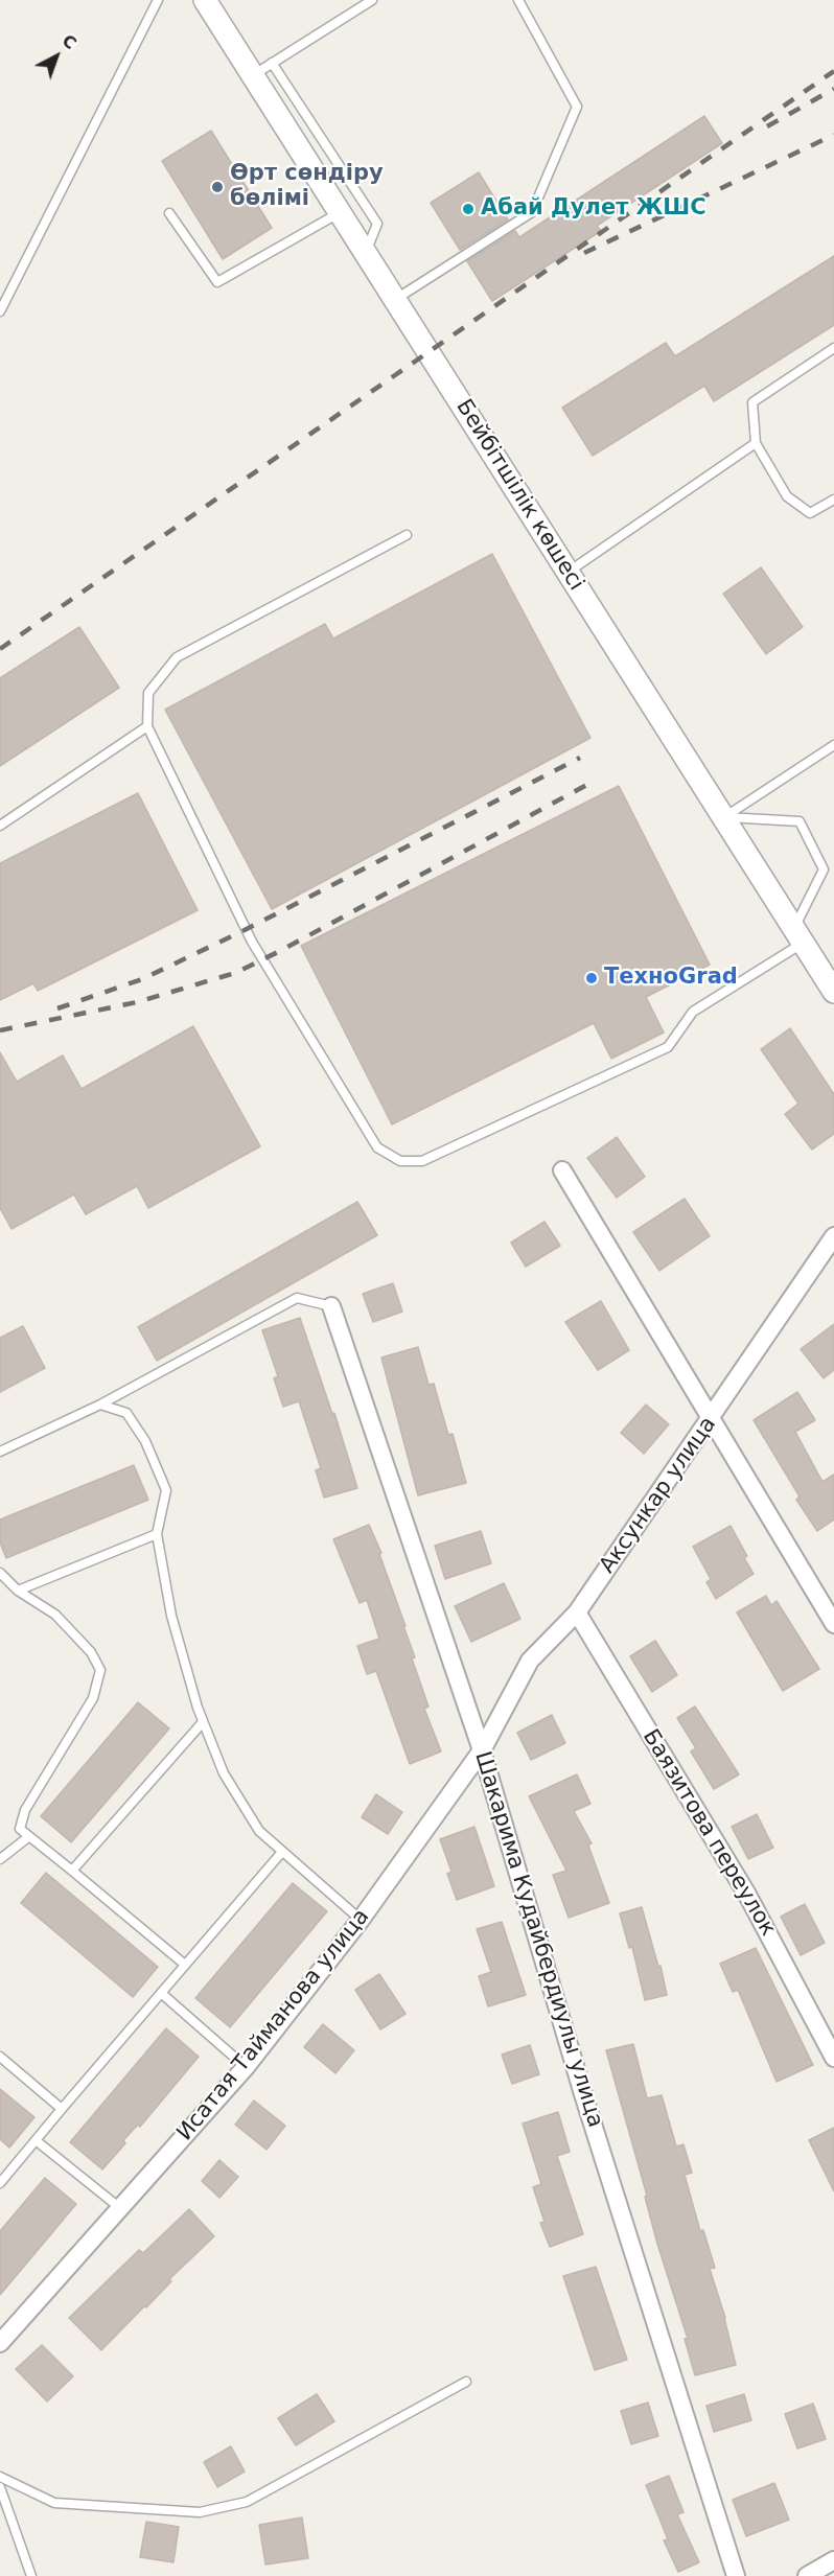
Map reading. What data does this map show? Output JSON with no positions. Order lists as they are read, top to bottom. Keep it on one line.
{"streets":{"street":["Бейбітшілік көшесі","Аксункар улица","Баязитова переулок","Шакарима Кудайбердиулы улица","Исатая Тайманова улица"]},"crossings":[["Аксункар улица","Баязитова переулок"],["Аксункар улица","Шакарима Кудайбердиулы улица"],["Аксункар улица","Исатая Тайманова улица"],["Шакарима Кудайбердиулы улица","Исатая Тайманова улица"]],"places":["Өрт сөндіру бөлімі","Абай Дулет ЖШС","ТехноGrad"],"north":"top right"}
